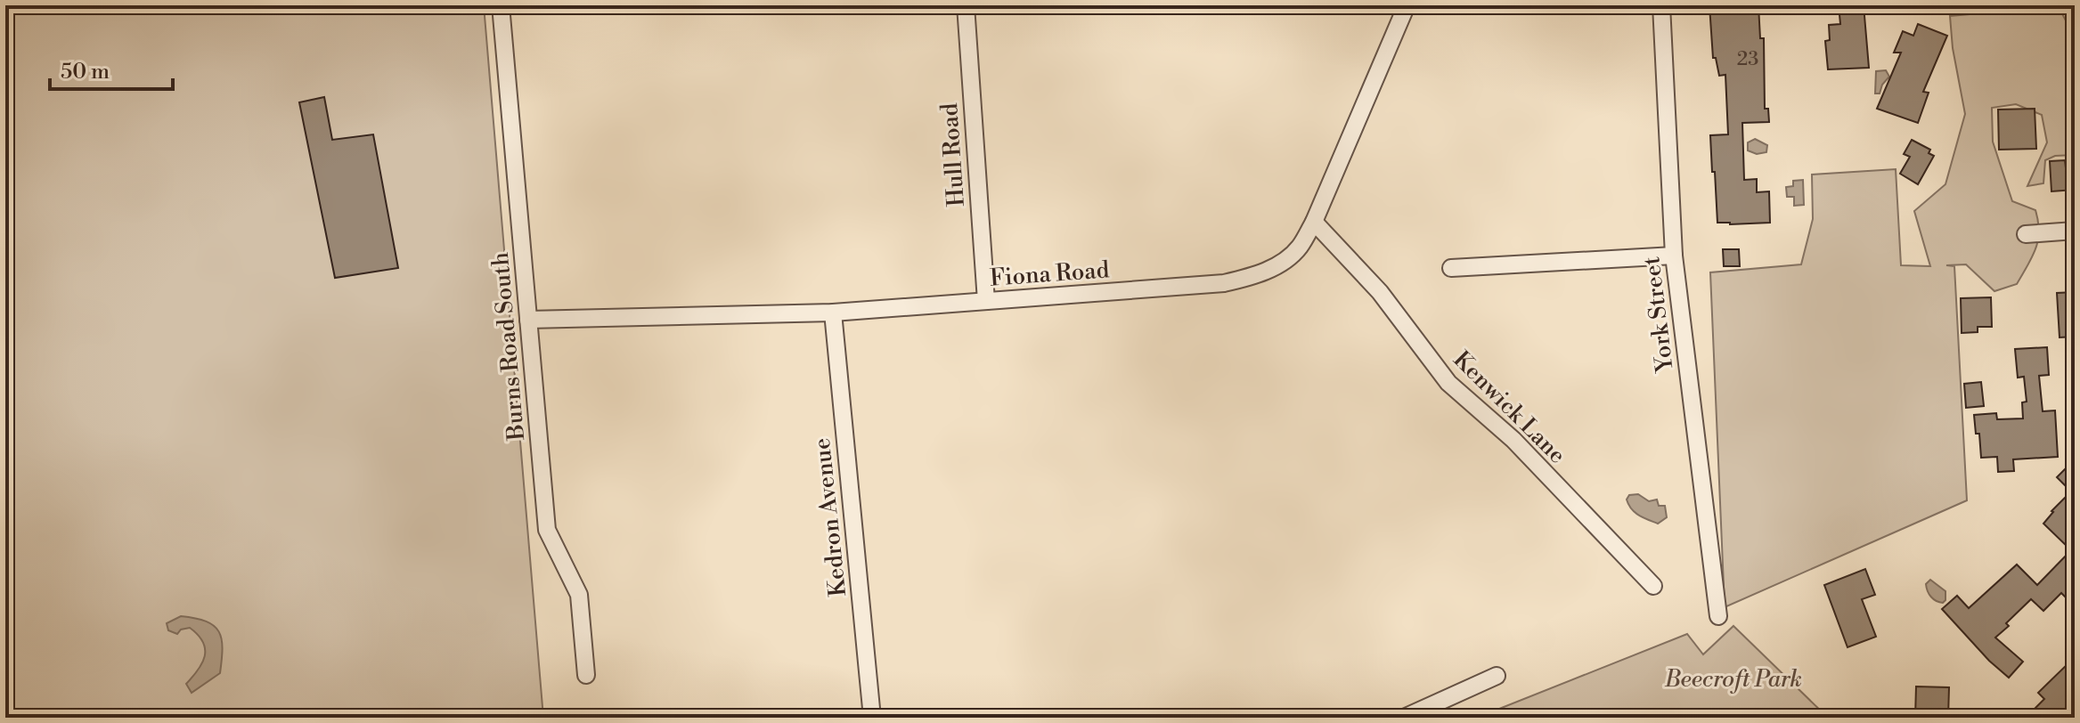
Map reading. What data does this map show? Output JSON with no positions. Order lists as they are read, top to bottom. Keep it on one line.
{"streets":{"street":["Hull Road","Fiona Road","York Street","Burns Road South","Kenwick Lane","Kedron Avenue"]},"crossings":[["Hull Road","Fiona Road"],["Fiona Road","Burns Road South"],["Fiona Road","Kenwick Lane"],["Fiona Road","Kedron Avenue"]],"parks":["Beecroft Park"],"house_numbers":["23"],"scale_bar":"50 m"}
